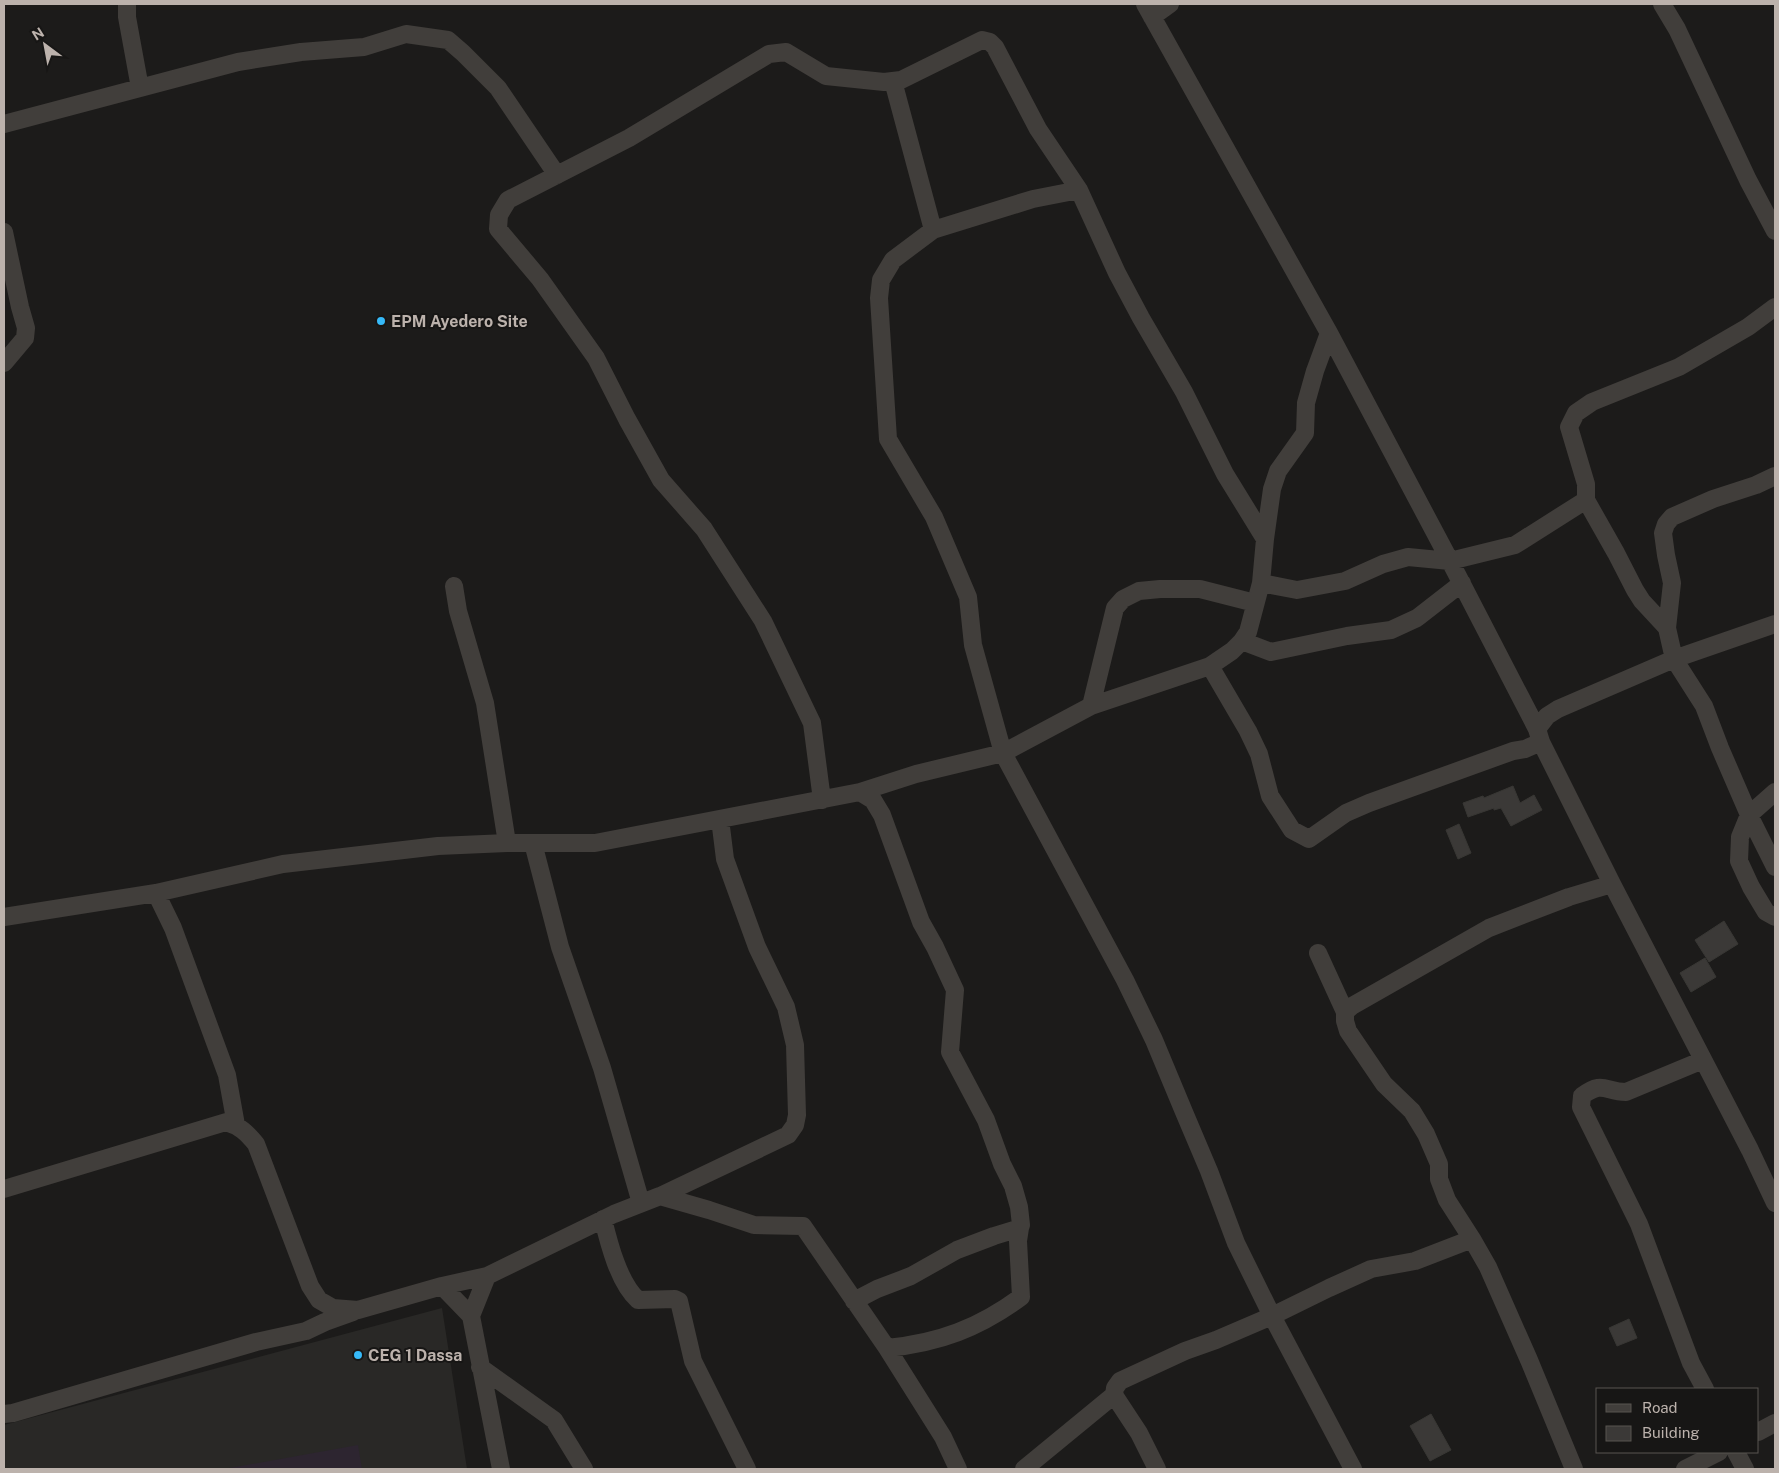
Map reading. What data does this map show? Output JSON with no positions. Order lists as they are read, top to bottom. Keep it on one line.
{"places":["EPM Ayedero Site","CEG 1 Dassa"],"legend":["Road","Building"],"north":"top left"}
